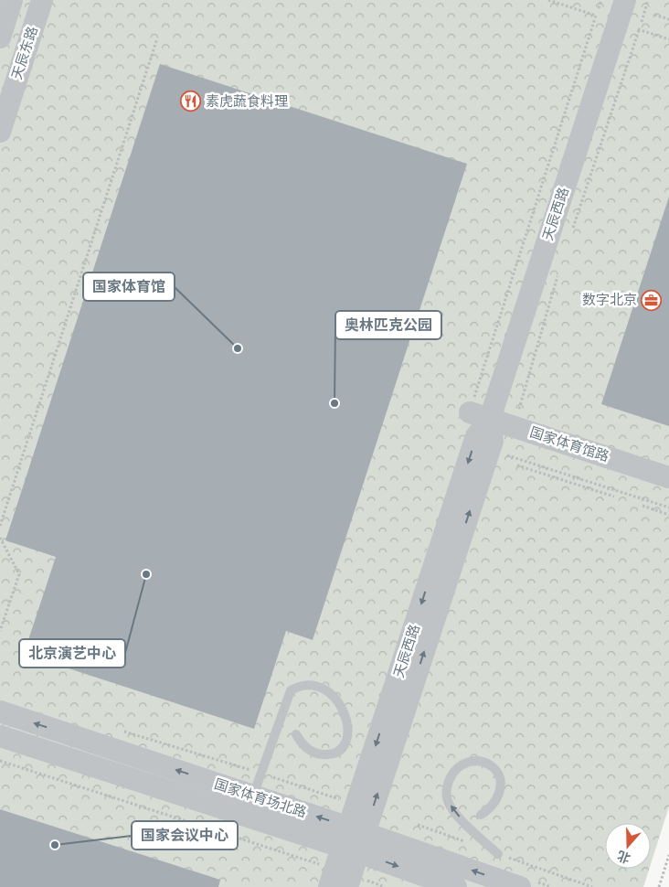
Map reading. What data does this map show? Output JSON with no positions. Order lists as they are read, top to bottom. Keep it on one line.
{"streets":{"street":["天辰东路","天辰西路","国家体育馆路","国家体育场北路"]},"crossings":[["天辰西路","国家体育馆路"],["天辰西路","国家体育场北路"]],"places":{"restaurant":["素虎蔬食料理"],"office":["数字北京"],"other":["国家体育馆","奥林匹克公园","北京演艺中心","国家会议中心"]},"north":"bottom"}
